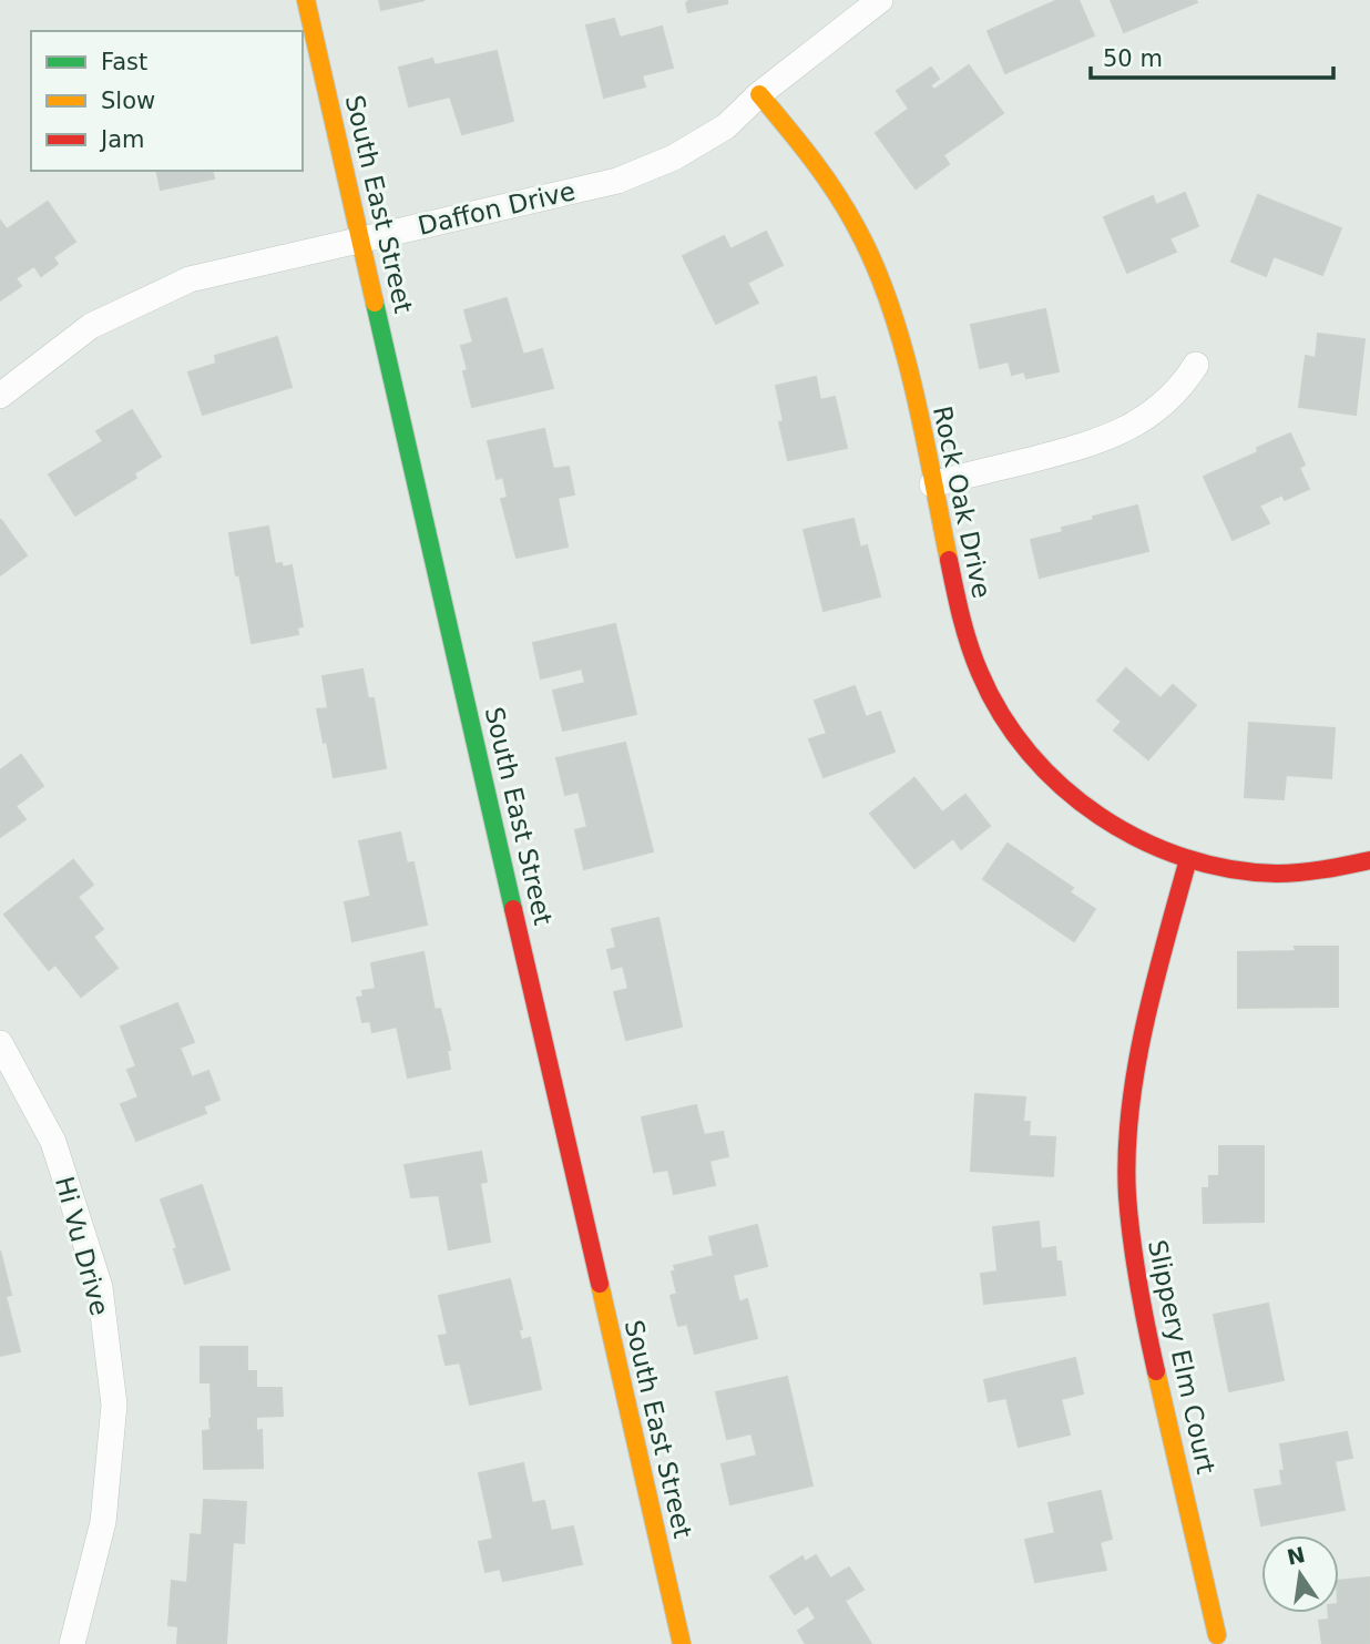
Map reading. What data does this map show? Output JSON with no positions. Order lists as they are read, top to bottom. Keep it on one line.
{"streets":{"street":["South East Street","Daffon Drive","Rock Oak Drive","Hi Vu Drive","Slippery Elm Court"]},"crossings":[["South East Street","Daffon Drive"],["Daffon Drive","Rock Oak Drive"],["Rock Oak Drive","Slippery Elm Court"]],"legend":["Fast","Slow","Jam"],"scale_bar":"50 m","north":"top"}
